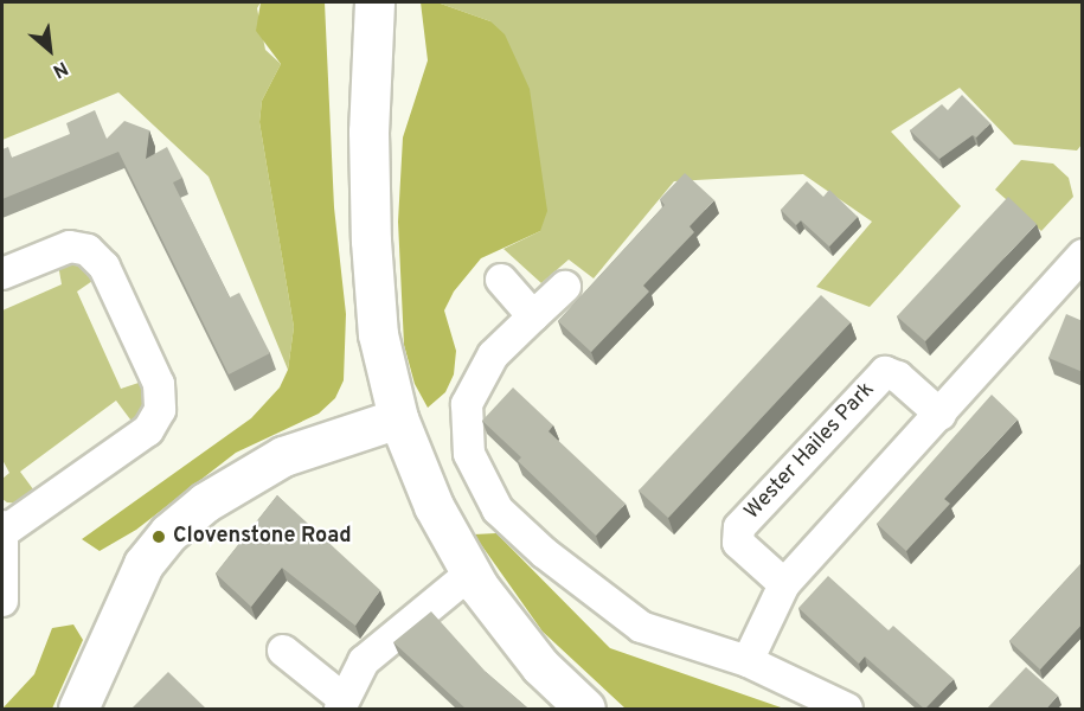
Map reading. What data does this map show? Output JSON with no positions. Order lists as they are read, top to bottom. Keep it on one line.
{"streets":{"street":["Wester Hailes Park"]},"places":["Clovenstone Road"],"north":"bottom right"}
